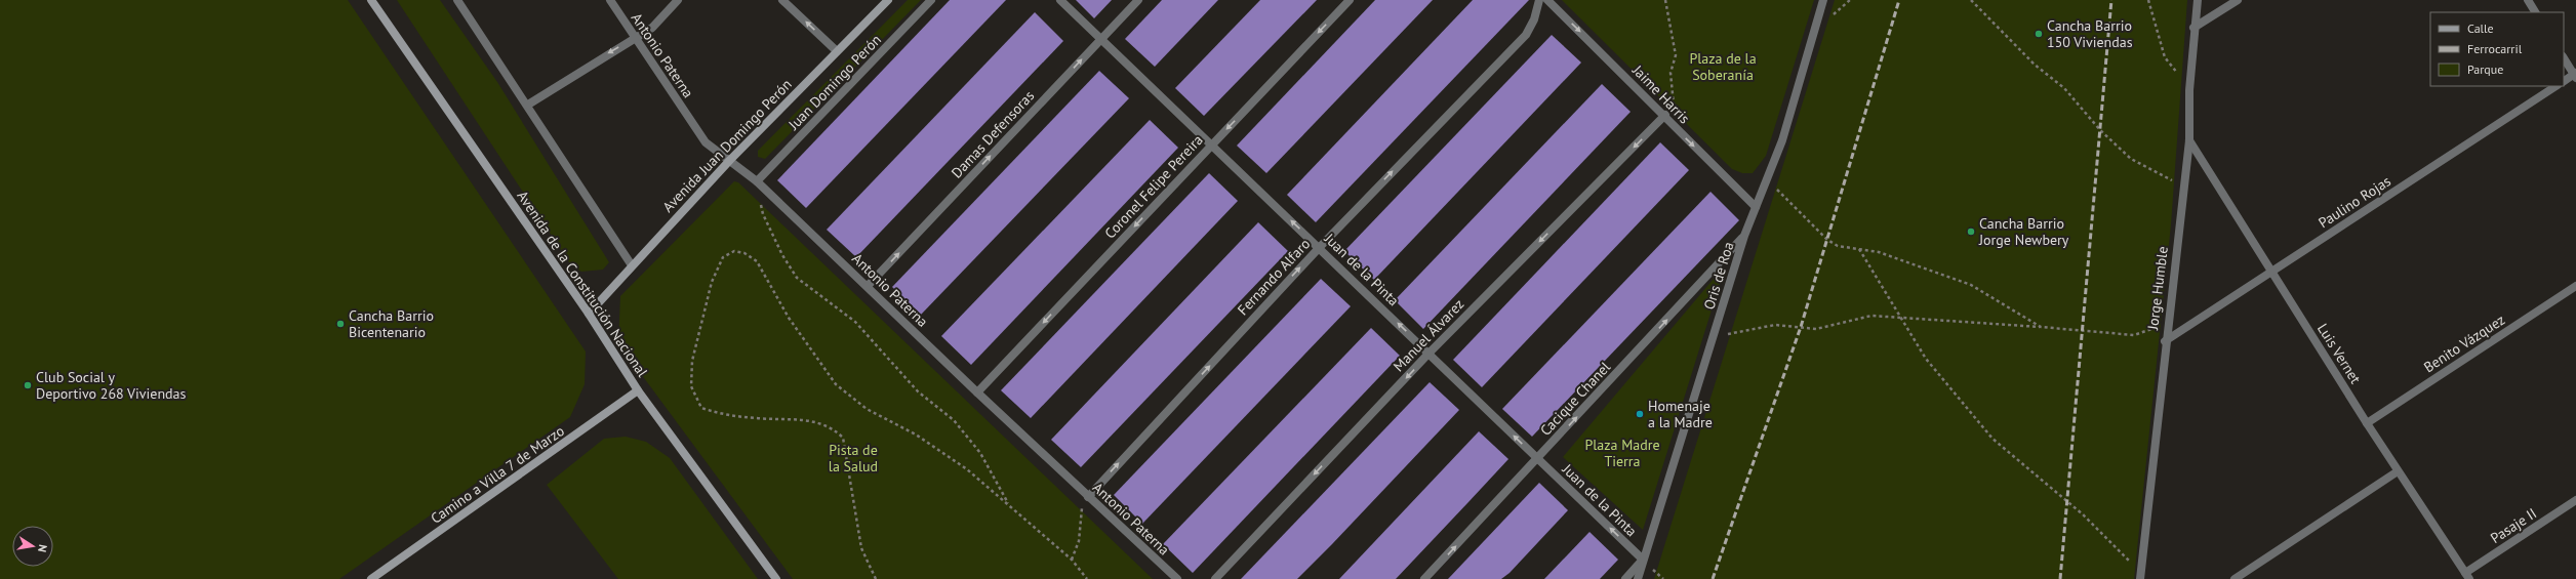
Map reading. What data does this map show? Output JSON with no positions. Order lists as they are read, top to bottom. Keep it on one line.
{"streets":{"main road":["Avenida Juan Domingo Perón","Avenida de la Constitución Nacional","Camino a Villa 7 de Marzo"],"street":["Antonio Paterna","Juan Domingo Perón","Jaime Harris","Damas Defensoras","Coronel Felipe Pereira","Paulino Rojas","Juan de la Pinta","Oris de Roa","Fernando Alfaro","Jorge Humble","Manuel Álvarez","Benito Vázquez","Luis Vernet","Cacique Chanel","Pasaje II"]},"crossings":[["Antonio Paterna","Juan Domingo Perón"],["Antonio Paterna","Damas Defensoras"],["Antonio Paterna","Avenida Juan Domingo Perón"],["Antonio Paterna","Coronel Felipe Pereira"],["Antonio Paterna","Fernando Alfaro"],["Jaime Harris","Oris de Roa"],["Jaime Harris","Manuel Álvarez"],["Damas Defensoras","Juan de la Pinta"],["Avenida Juan Domingo Perón","Avenida de la Constitución Nacional"],["Coronel Felipe Pereira","Juan de la Pinta"],["Paulino Rojas","Jorge Humble"],["Paulino Rojas","Luis Vernet"],["Juan de la Pinta","Oris de Roa"],["Juan de la Pinta","Fernando Alfaro"],["Juan de la Pinta","Manuel Álvarez"],["Juan de la Pinta","Cacique Chanel"],["Oris de Roa","Cacique Chanel"],["Avenida de la Constitución Nacional","Camino a Villa 7 de Marzo"],["Jorge Humble","Luis Vernet"],["Benito Vázquez","Luis Vernet"],["Luis Vernet","Pasaje II"]],"one_way":["Jaime Harris","Damas Defensoras","Coronel Felipe Pereira","Juan de la Pinta","Fernando Alfaro","Manuel Álvarez","Cacique Chanel"],"parks":["Plaza de la Soberanía","Plaza Madre Tierra","Pista de la Salud"],"places":["Cancha Barrio 150 Viviendas","Cancha Barrio Jorge Newbery","Cancha Barrio Bicentenario","Club Social y Deportivo 268 Viviendas","Homenaje a la Madre"],"legend":["Calle","Ferrocarril","Parque"],"north":"right"}
